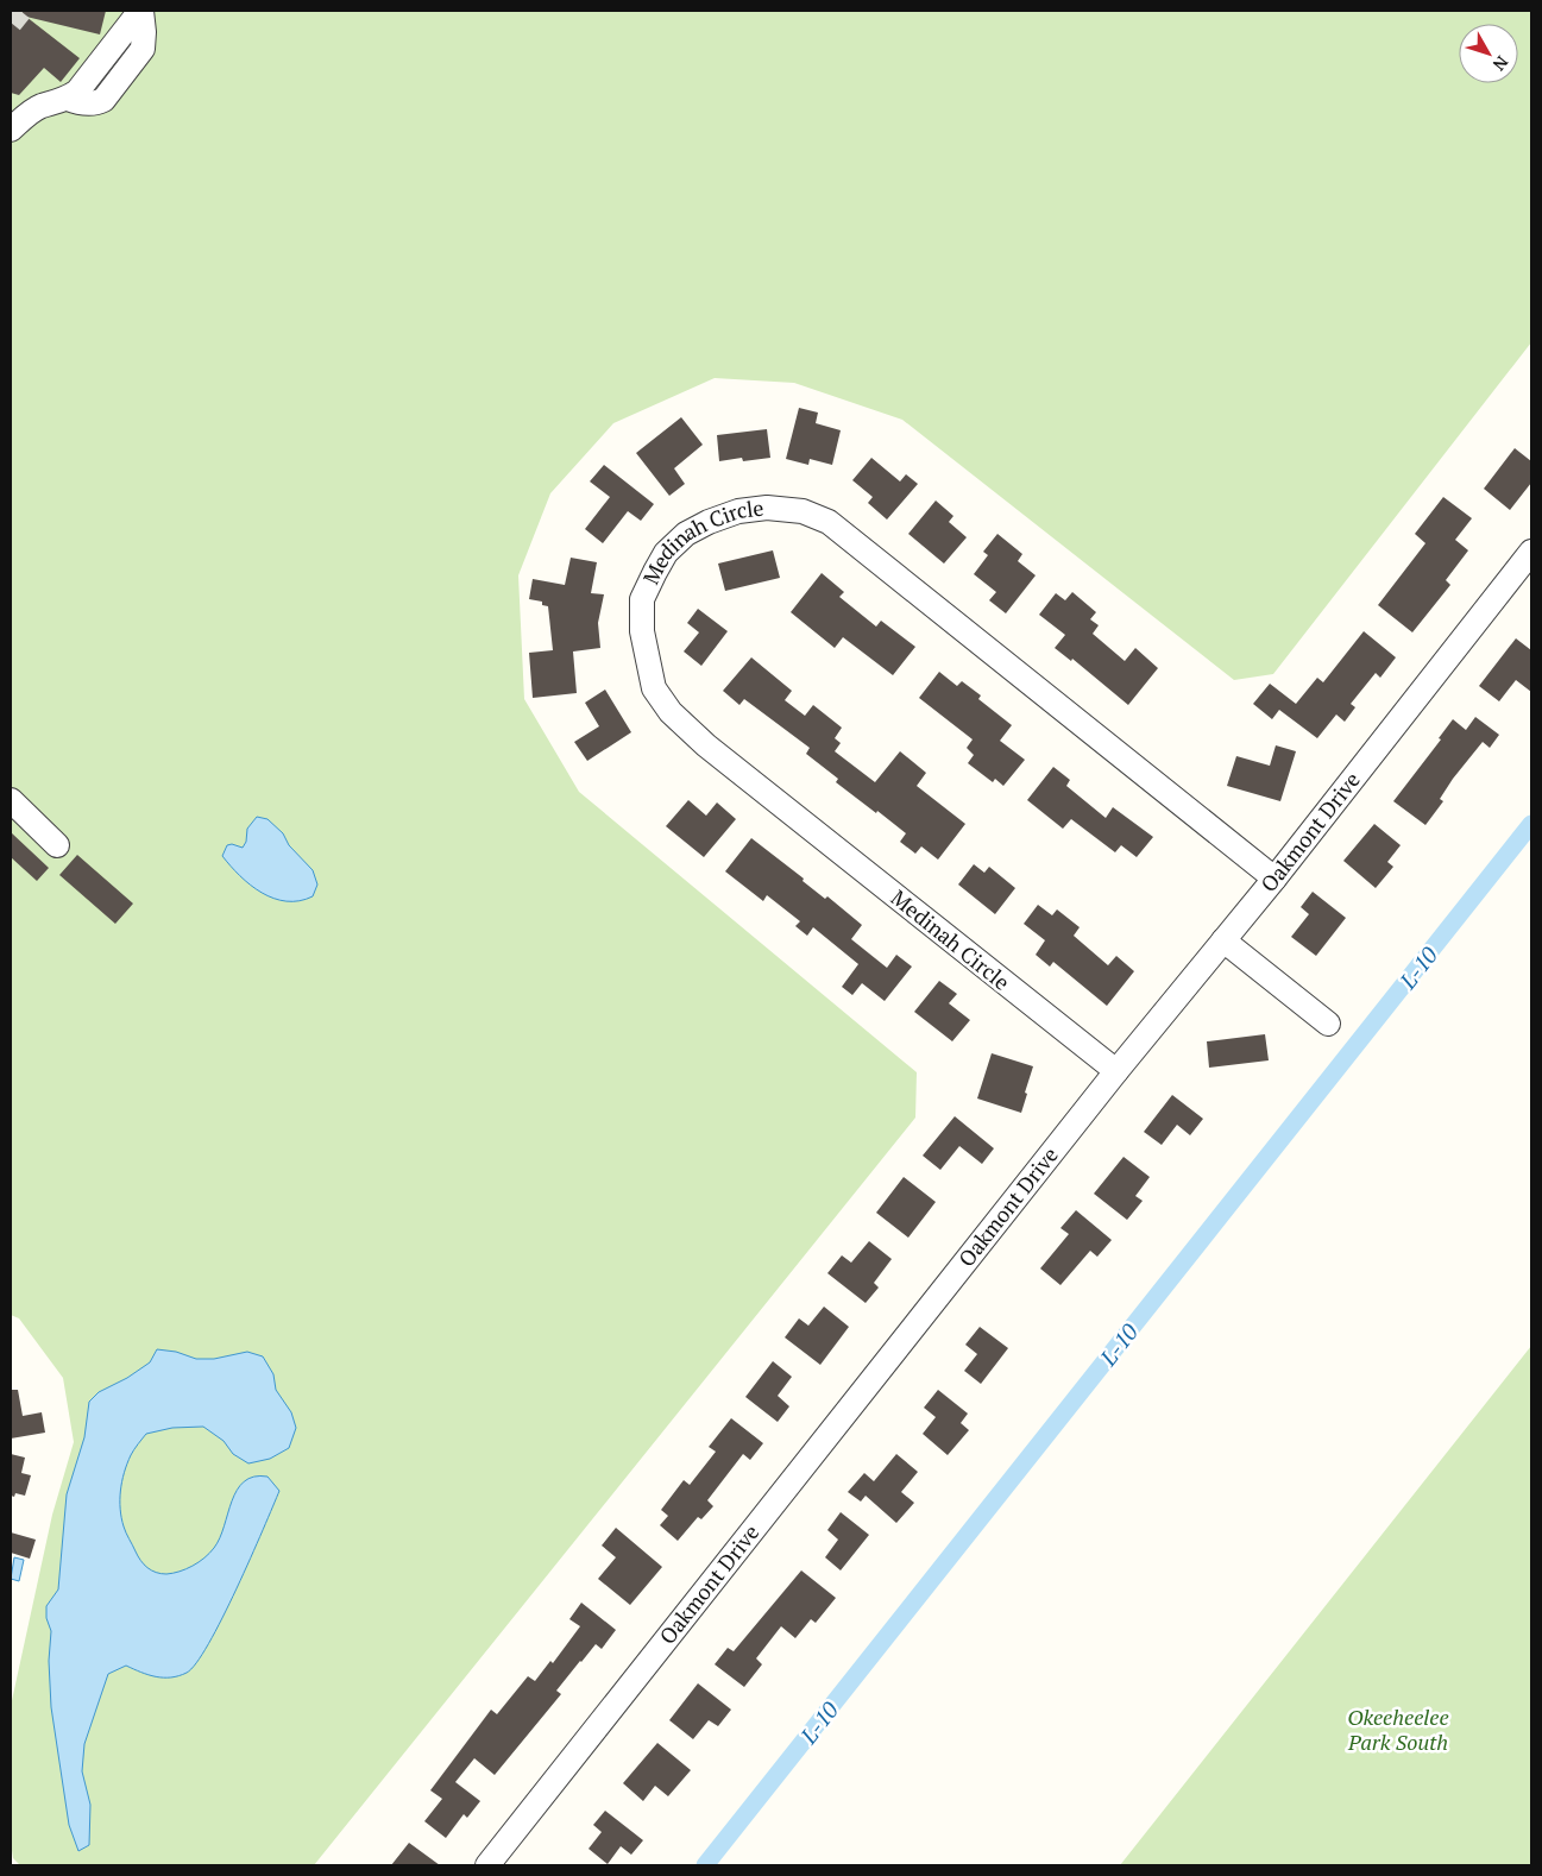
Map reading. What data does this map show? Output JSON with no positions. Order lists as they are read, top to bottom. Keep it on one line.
{"streets":{"street":["Medinah Circle","Oakmont Drive"]},"crossings":[["Medinah Circle","Oakmont Drive"]],"water":["L-10"],"parks":["Okeeheelee Park South"],"north":"bottom right"}
